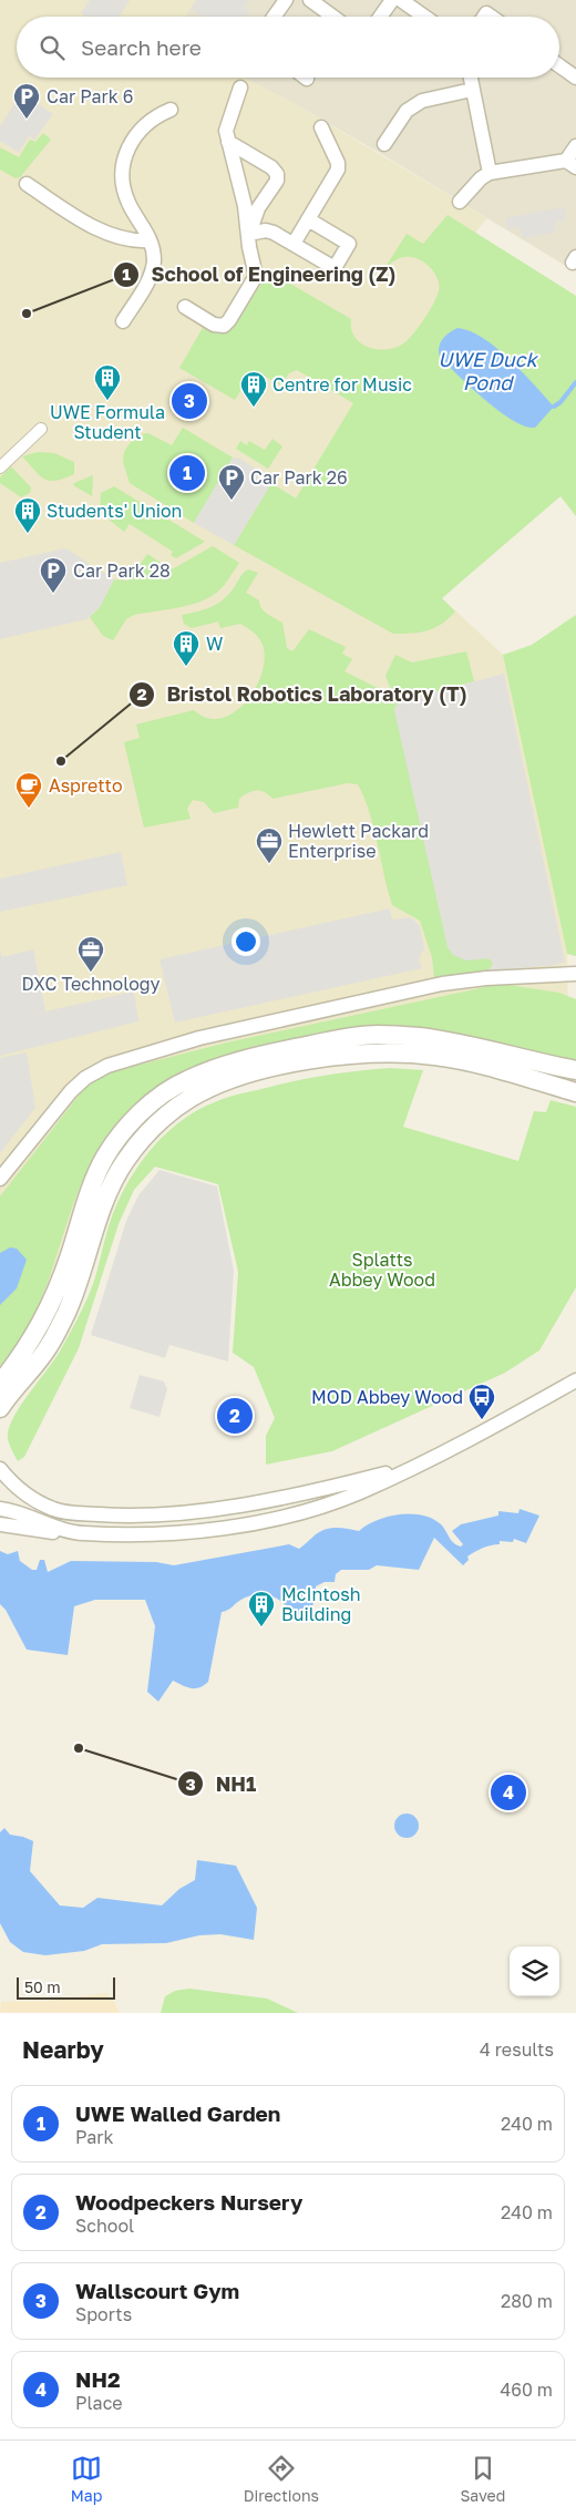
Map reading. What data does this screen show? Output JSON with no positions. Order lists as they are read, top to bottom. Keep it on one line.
{"water":["UWE Duck Pond"],"parks":["Splatts Abbey Wood"],"places":{"parking":["Car Park 6","Car Park 26","Car Park 28"],"other":["School of Engineering (Z)","Bristol Robotics Laboratory (T)","NH1"],"building":["UWE Formula Student","Centre for Music","Students' Union","W","McIntosh Building"],"cafe":["Aspretto"],"office":["Hewlett Packard Enterprise","DXC Technology"],"bus stop":["MOD Abbey Wood"]},"scale_bar":"50 m","page":{"search":"Search here","pins":["3","1","2","4"],"scale":"50 m","heading":["Nearby","4 results"],"list":[{"mark":"1","name":"UWE Walled Garden","note":"Park","value":"240 m"},{"mark":"2","name":"Woodpeckers Nursery","note":"School","value":"240 m"},{"mark":"3","name":"Wallscourt Gym","note":"Sports","value":"280 m"},{"mark":"4","name":"NH2","note":"Place","value":"460 m"}],"nav":["Map","Directions","Saved"]}}
